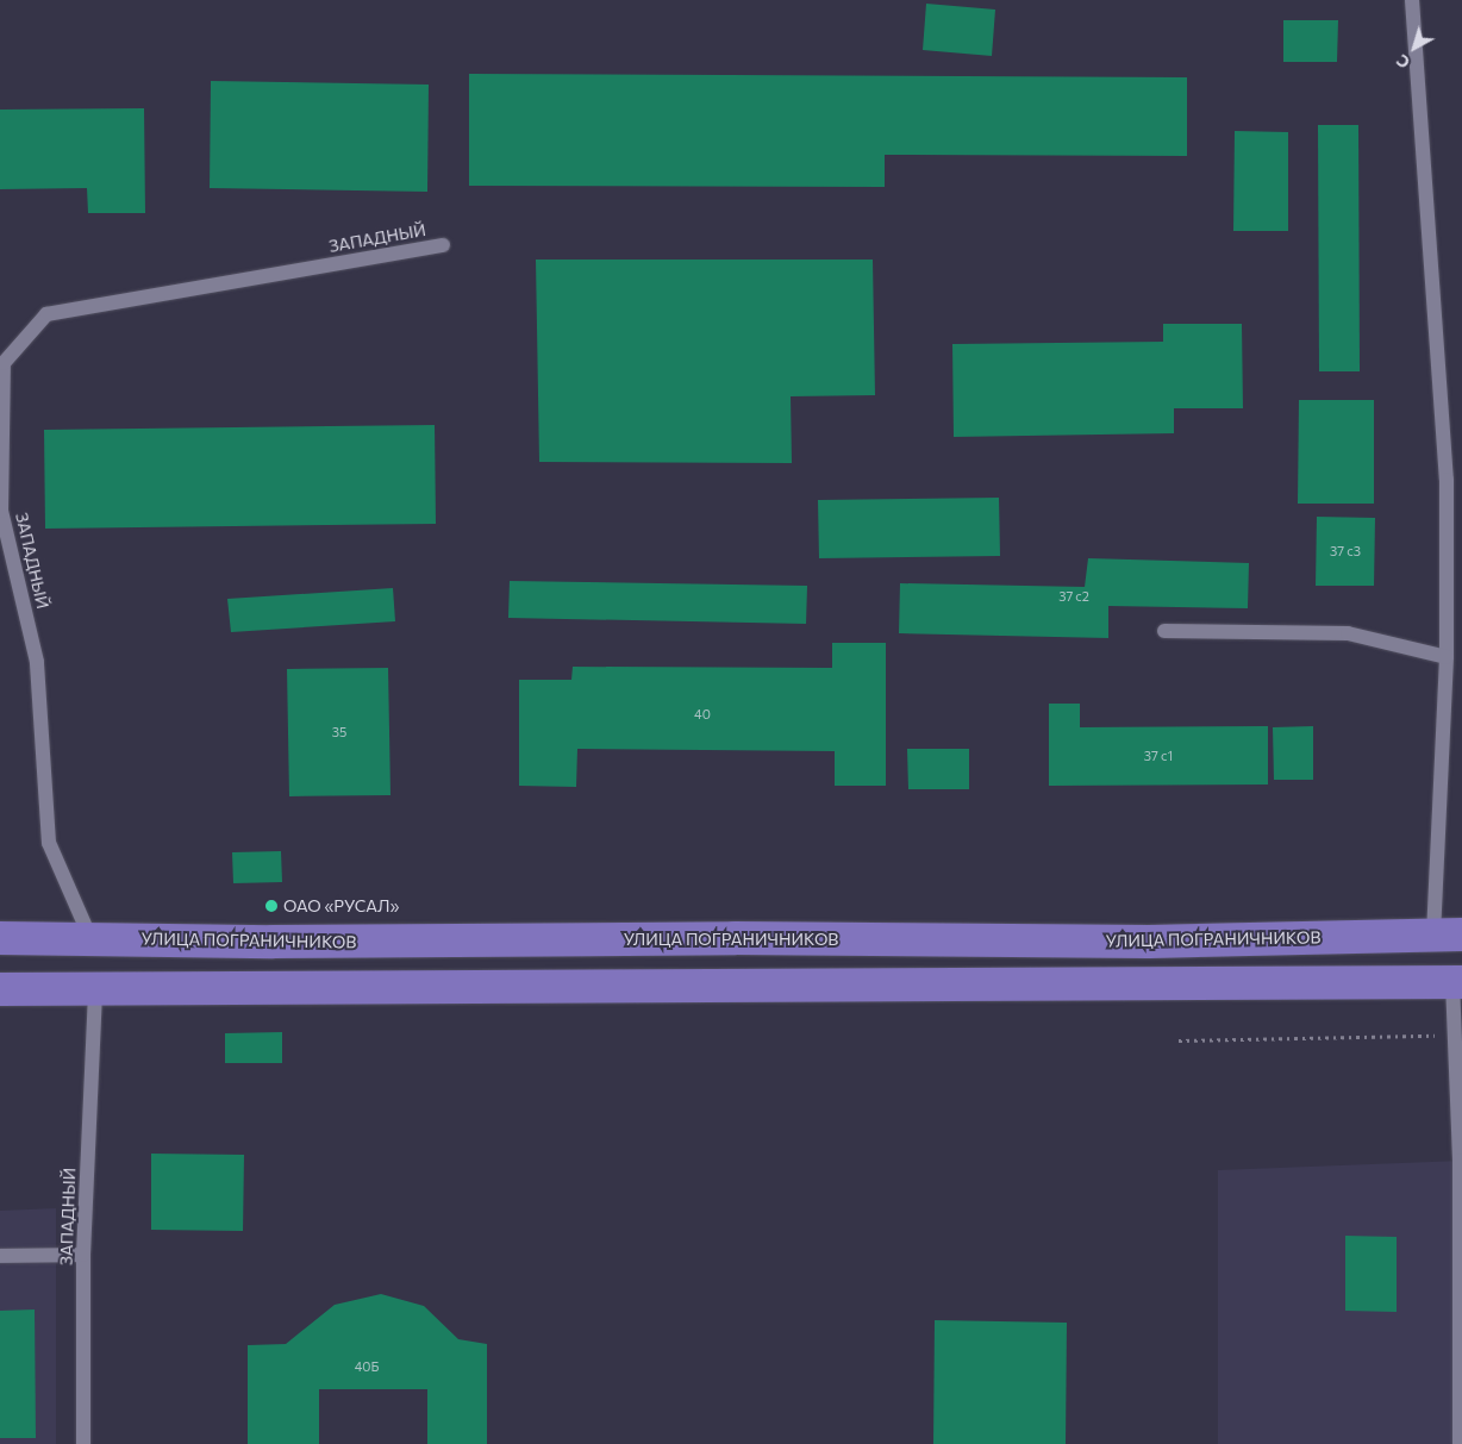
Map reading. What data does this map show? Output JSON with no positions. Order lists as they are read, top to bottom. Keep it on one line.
{"streets":{"main road":["УЛИЦА ПОГРАНИЧНИКОВ"],"lane":["ЗАПАДНЫЙ"]},"crossings":[["ЗАПАДНЫЙ","УЛИЦА ПОГРАНИЧНИКОВ"]],"places":["ОАО «РУСАЛ»"],"house_numbers":["37 с3","37 с2","40","35","37 с1","40Б"],"north":"bottom left"}
